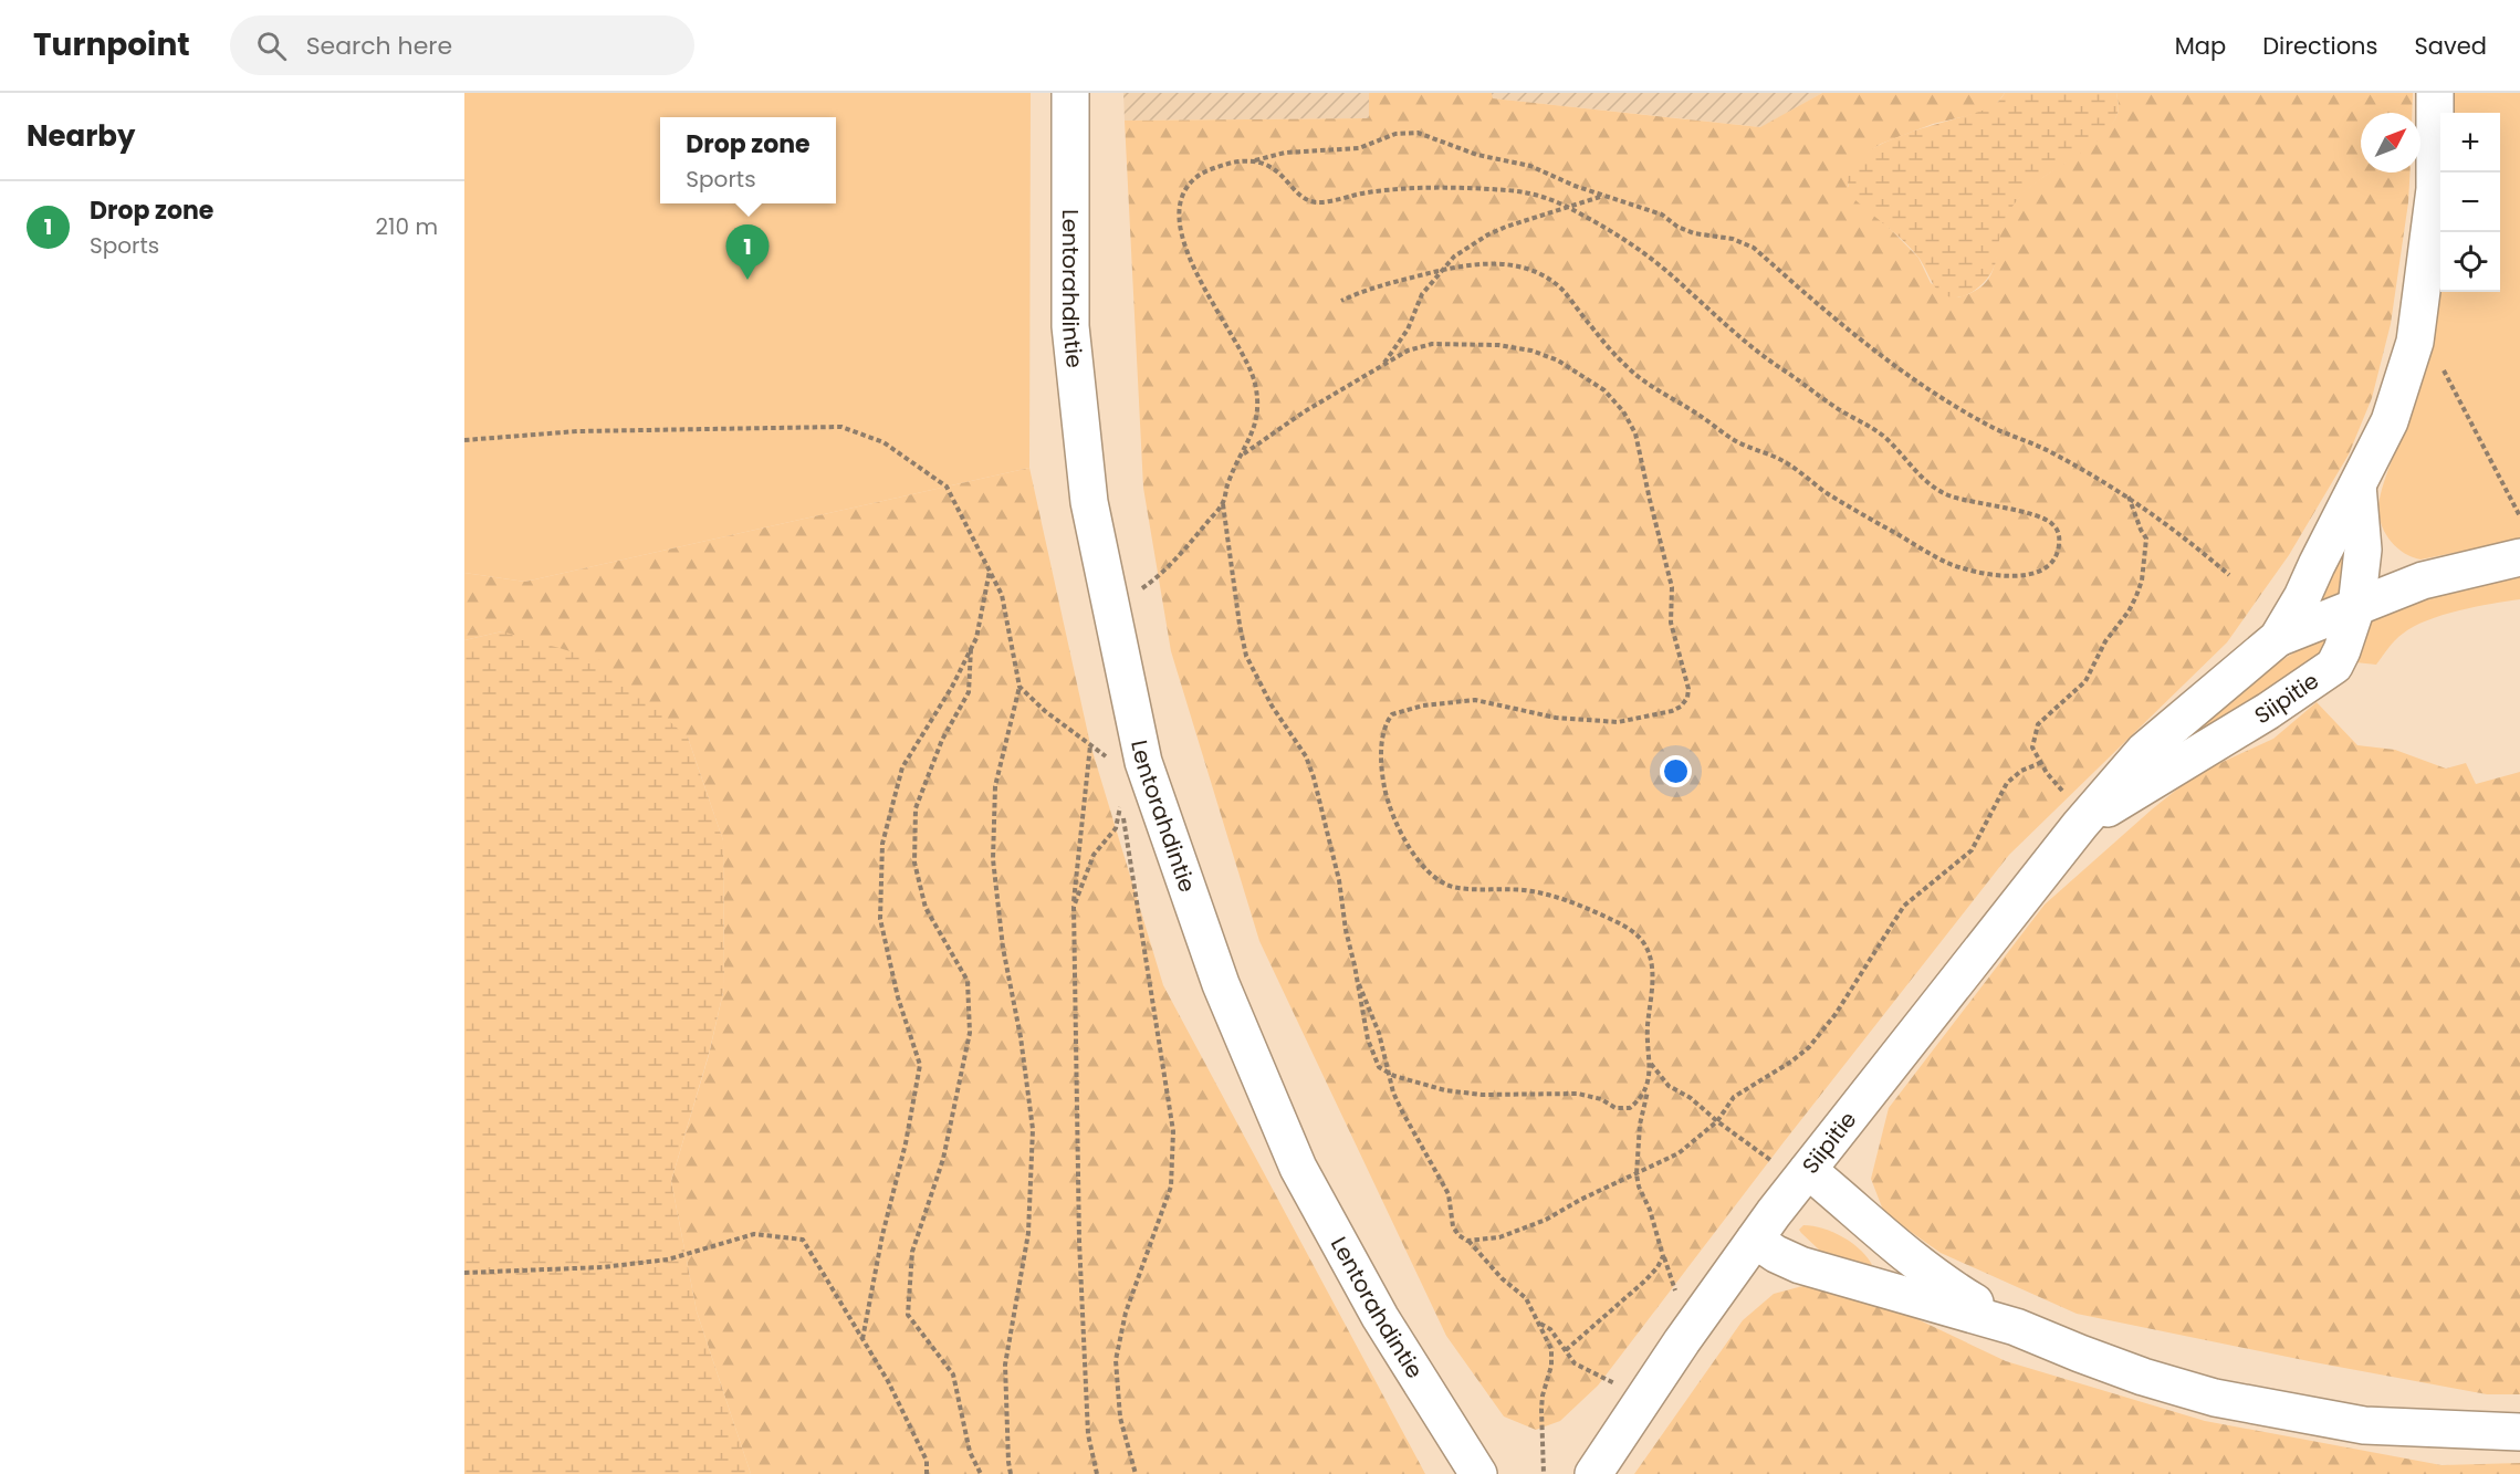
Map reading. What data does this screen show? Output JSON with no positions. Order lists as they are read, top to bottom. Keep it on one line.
{"streets":{"street":["Lentorahdintie","Siipitie"]},"north":"top right","page":{"header":"Turnpoint","search":"Search here","nav":["Map","Directions","Saved"],"heading":"Nearby","map_buttons":["+","−"],"popup":["Drop zone","Sports"],"list":[{"mark":"1","name":"Drop zone","note":"Sports","value":"210 m"}],"pins":"1"}}
